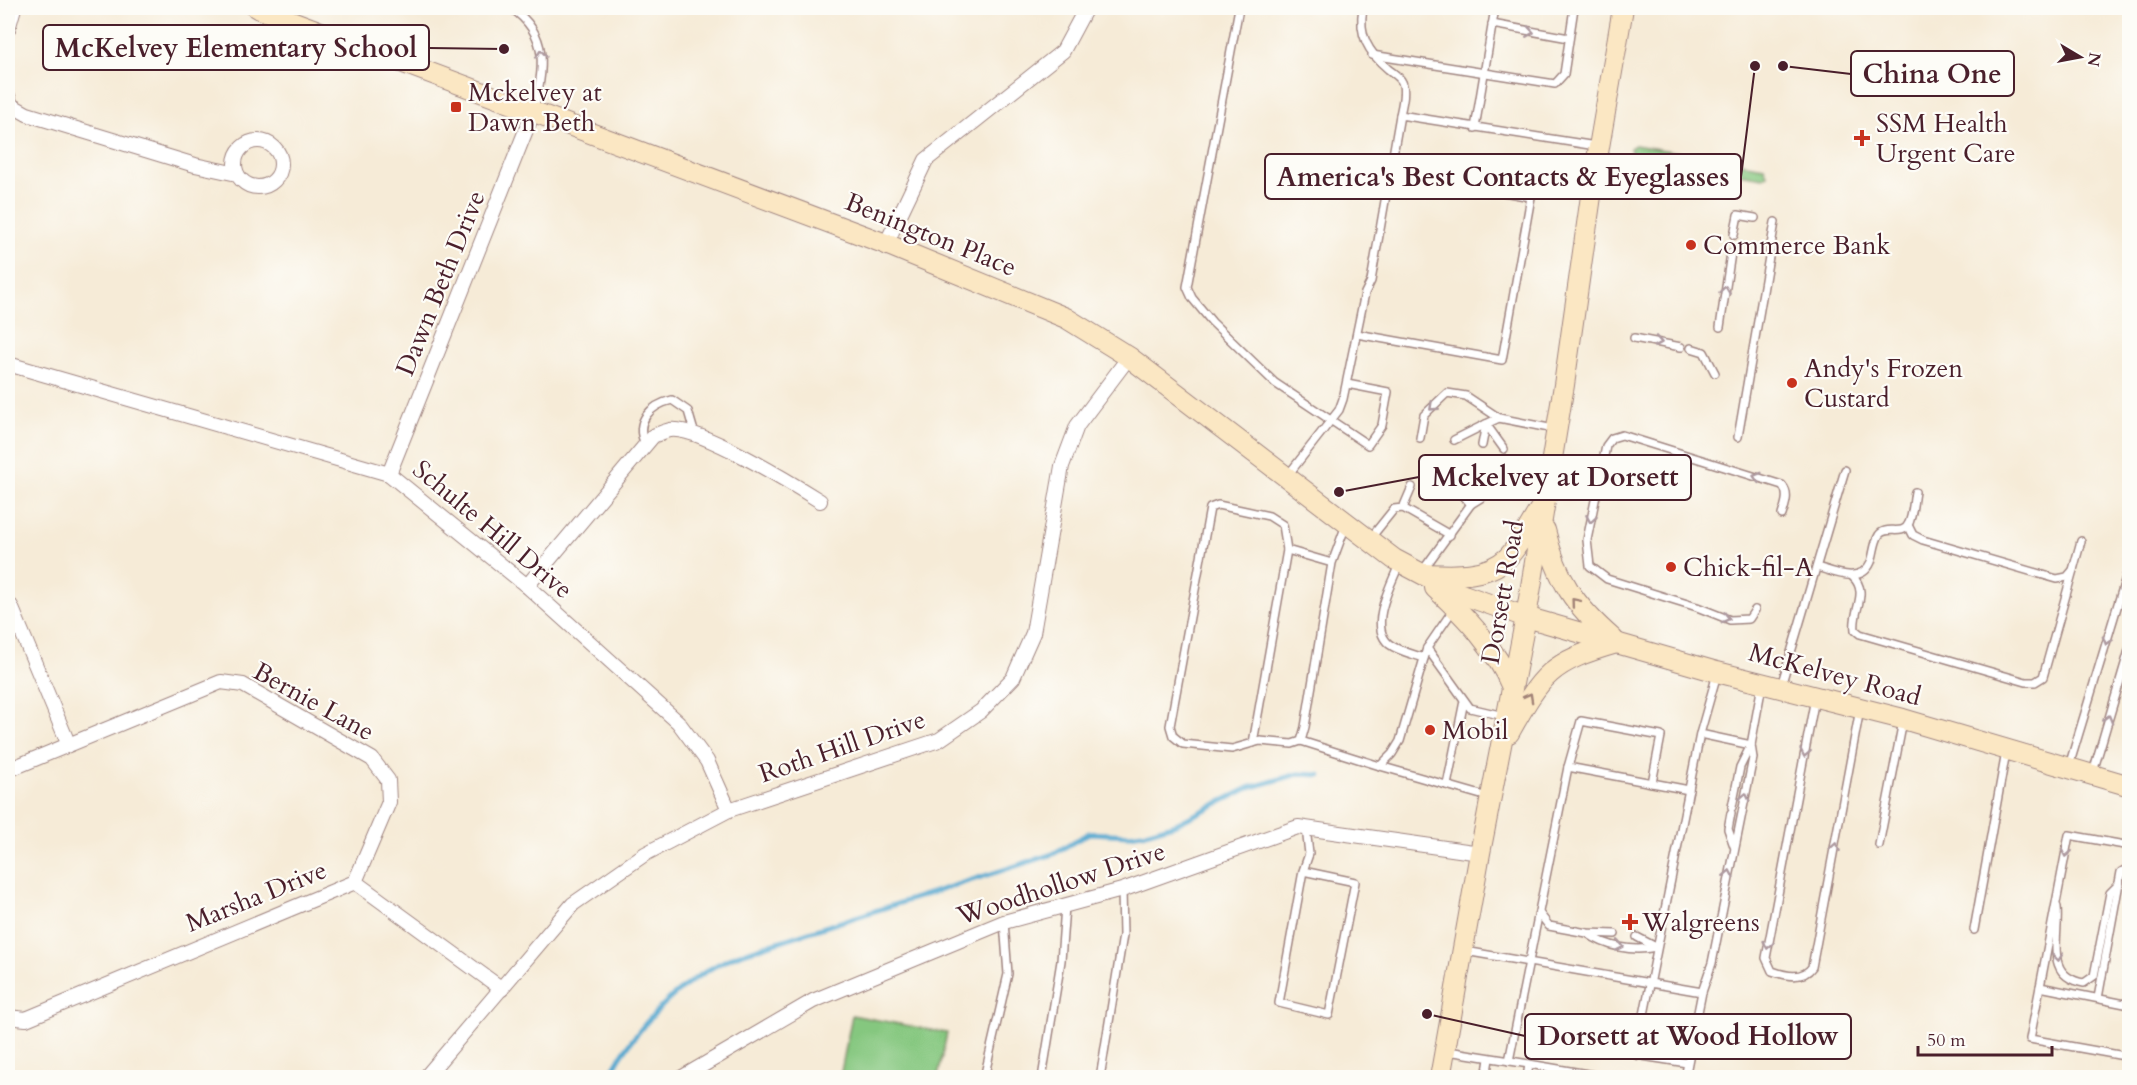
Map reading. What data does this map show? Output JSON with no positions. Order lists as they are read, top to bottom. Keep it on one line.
{"streets":{"main road":["Benington Place","Dorsett Road","McKelvey Road"],"street":["Dawn Beth Drive","Schulte Hill Drive","Bernie Lane","Roth Hill Drive","Woodhollow Drive","Marsha Drive"]},"crossings":[["Benington Place","Dawn Beth Drive"],["Benington Place","Dorsett Road"],["Benington Place","McKelvey Road"],["Benington Place","Roth Hill Drive"],["Dawn Beth Drive","Schulte Hill Drive"],["Schulte Hill Drive","Roth Hill Drive"],["Dorsett Road","McKelvey Road"],["Dorsett Road","Woodhollow Drive"],["Bernie Lane","Marsha Drive"],["Roth Hill Drive","Marsha Drive"]],"places":{"other":["McKelvey Elementary School","America's Best Contacts & Eyeglasses","China One","Commerce Bank","Andy's Frozen Custard","Mckelvey at Dorsett","Chick-fil-A","Mobil","Dorsett at Wood Hollow"],"transit":["Mckelvey at Dawn Beth"],"health":["SSM Health Urgent Care","Walgreens"]},"scale_bar":"50 m","north":"right"}
